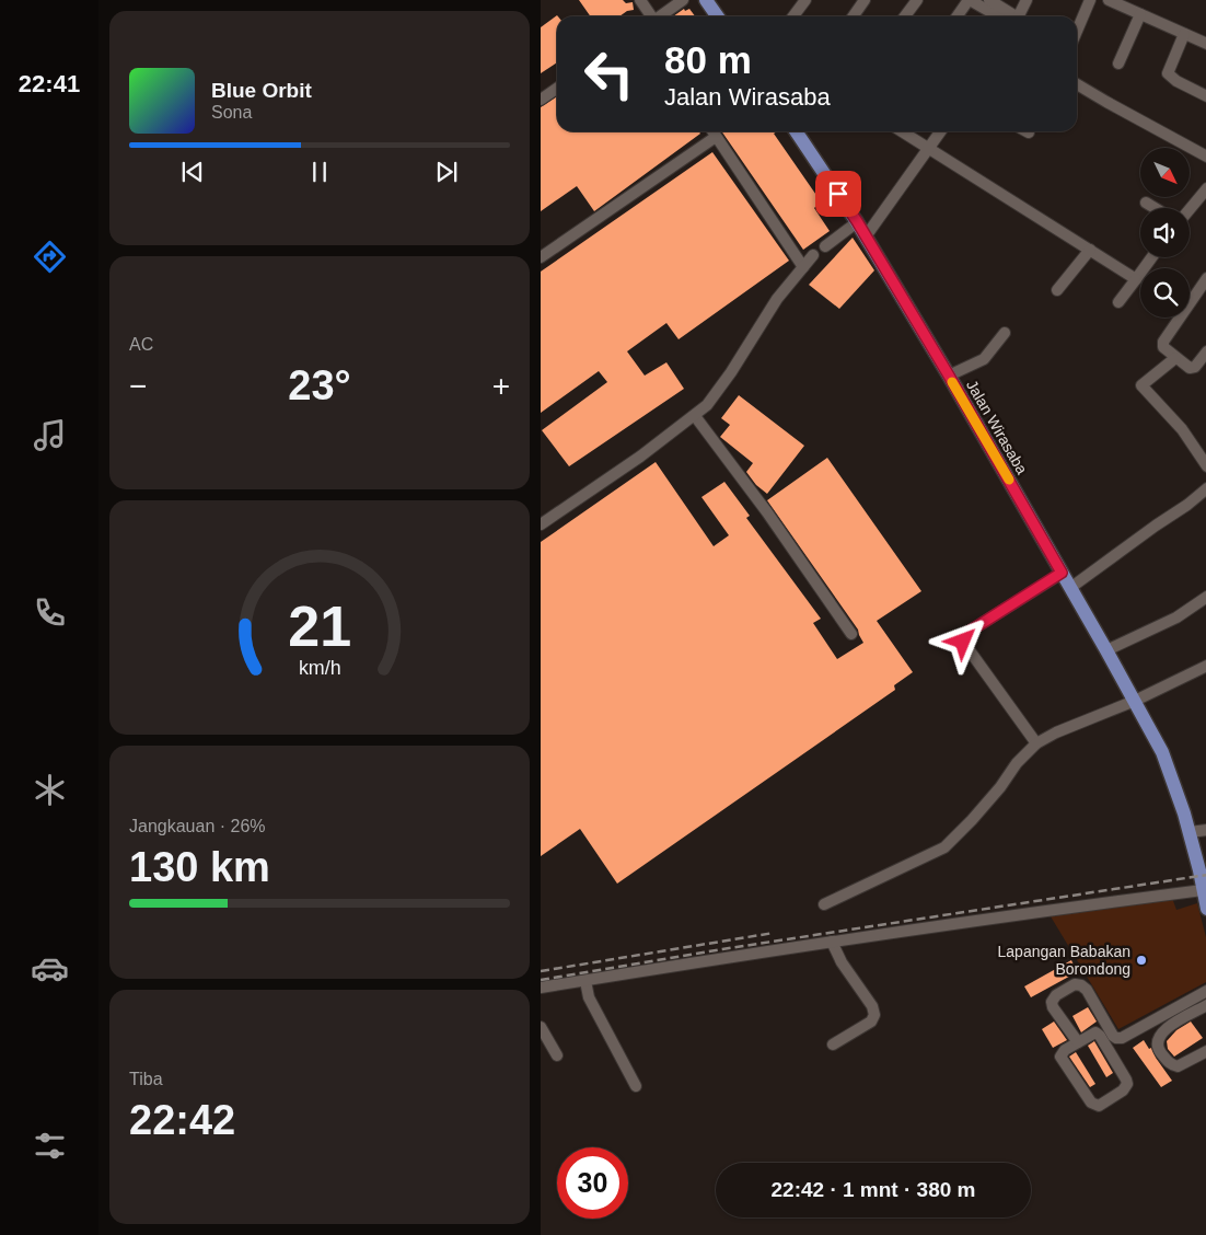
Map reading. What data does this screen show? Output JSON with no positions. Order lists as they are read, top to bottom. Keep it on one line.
{"streets":{"main road":["Jalan Wirasaba"]},"places":["Lapangan Babakan Borondong"],"north":"bottom right","page":{"tabs":"22:41","turn":["80 m","Jalan Wirasaba"],"song":["Blue Orbit","Sona"],"tile":["AC",["Jangkauan · 26%","130 km"],["Tiba","22:42"]],"heat":["−","23°","+"],"limit":"30","trip":"22:42 · 1 mnt · 380 m","gauge":["21","km/h"]}}
